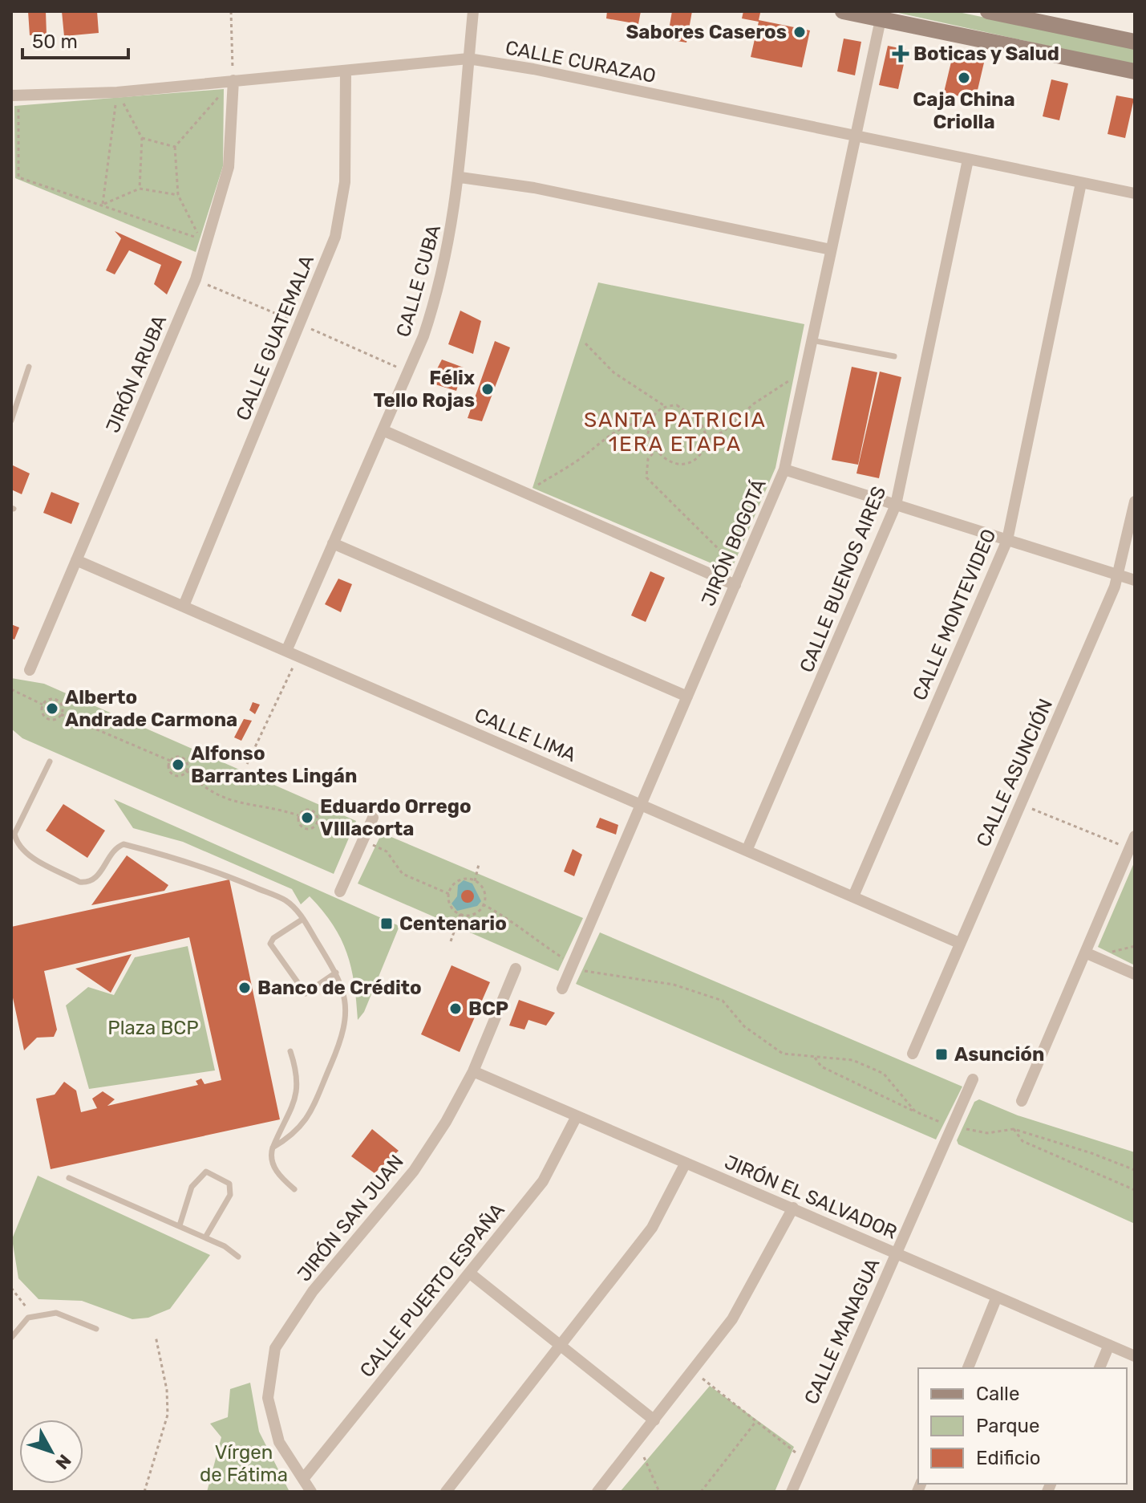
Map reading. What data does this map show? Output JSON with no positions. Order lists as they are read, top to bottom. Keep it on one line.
{"streets":{"street":["CALLE CURAZAO","CALLE CUBA","CALLE GUATEMALA","JIRÓN ARUBA","JIRÓN BOGOTÁ","CALLE BUENOS AIRES","CALLE MONTEVIDEO","CALLE LIMA","CALLE ASUNCIÓN","JIRÓN EL SALVADOR","JIRÓN SAN JUAN","CALLE PUERTO ESPAÑA","CALLE MANAGUA"]},"crossings":[["CALLE CURAZAO","CALLE CUBA"],["CALLE CURAZAO","CALLE GUATEMALA"],["CALLE CURAZAO","JIRÓN ARUBA"],["CALLE CURAZAO","JIRÓN BOGOTÁ"],["CALLE CURAZAO","CALLE BUENOS AIRES"],["CALLE CURAZAO","CALLE MONTEVIDEO"],["CALLE CUBA","CALLE LIMA"],["CALLE GUATEMALA","CALLE LIMA"],["JIRÓN ARUBA","CALLE LIMA"],["JIRÓN BOGOTÁ","CALLE LIMA"],["CALLE BUENOS AIRES","CALLE LIMA"],["CALLE MONTEVIDEO","CALLE LIMA"],["CALLE LIMA","CALLE ASUNCIÓN"],["JIRÓN EL SALVADOR","JIRÓN SAN JUAN"],["JIRÓN EL SALVADOR","CALLE PUERTO ESPAÑA"],["JIRÓN EL SALVADOR","CALLE MANAGUA"],["JIRÓN SAN JUAN","CALLE PUERTO ESPAÑA"]],"districts":["SANTA PATRICIA 1ERA ETAPA"],"parks":["Plaza BCP","Vírgen de Fátima"],"places":{"other":["Sabores Caseros","Caja China Criolla","Félix Tello Rojas","Alberto Andrade Carmona","Alfonso Barrantes Lingán","Eduardo Orrego VIllacorta","Banco de Crédito","BCP"],"health":["Boticas y Salud"],"transit":["Centenario","Asunción"]},"legend":["Calle","Parque","Edificio"],"scale_bar":"50 m","north":"bottom right"}
